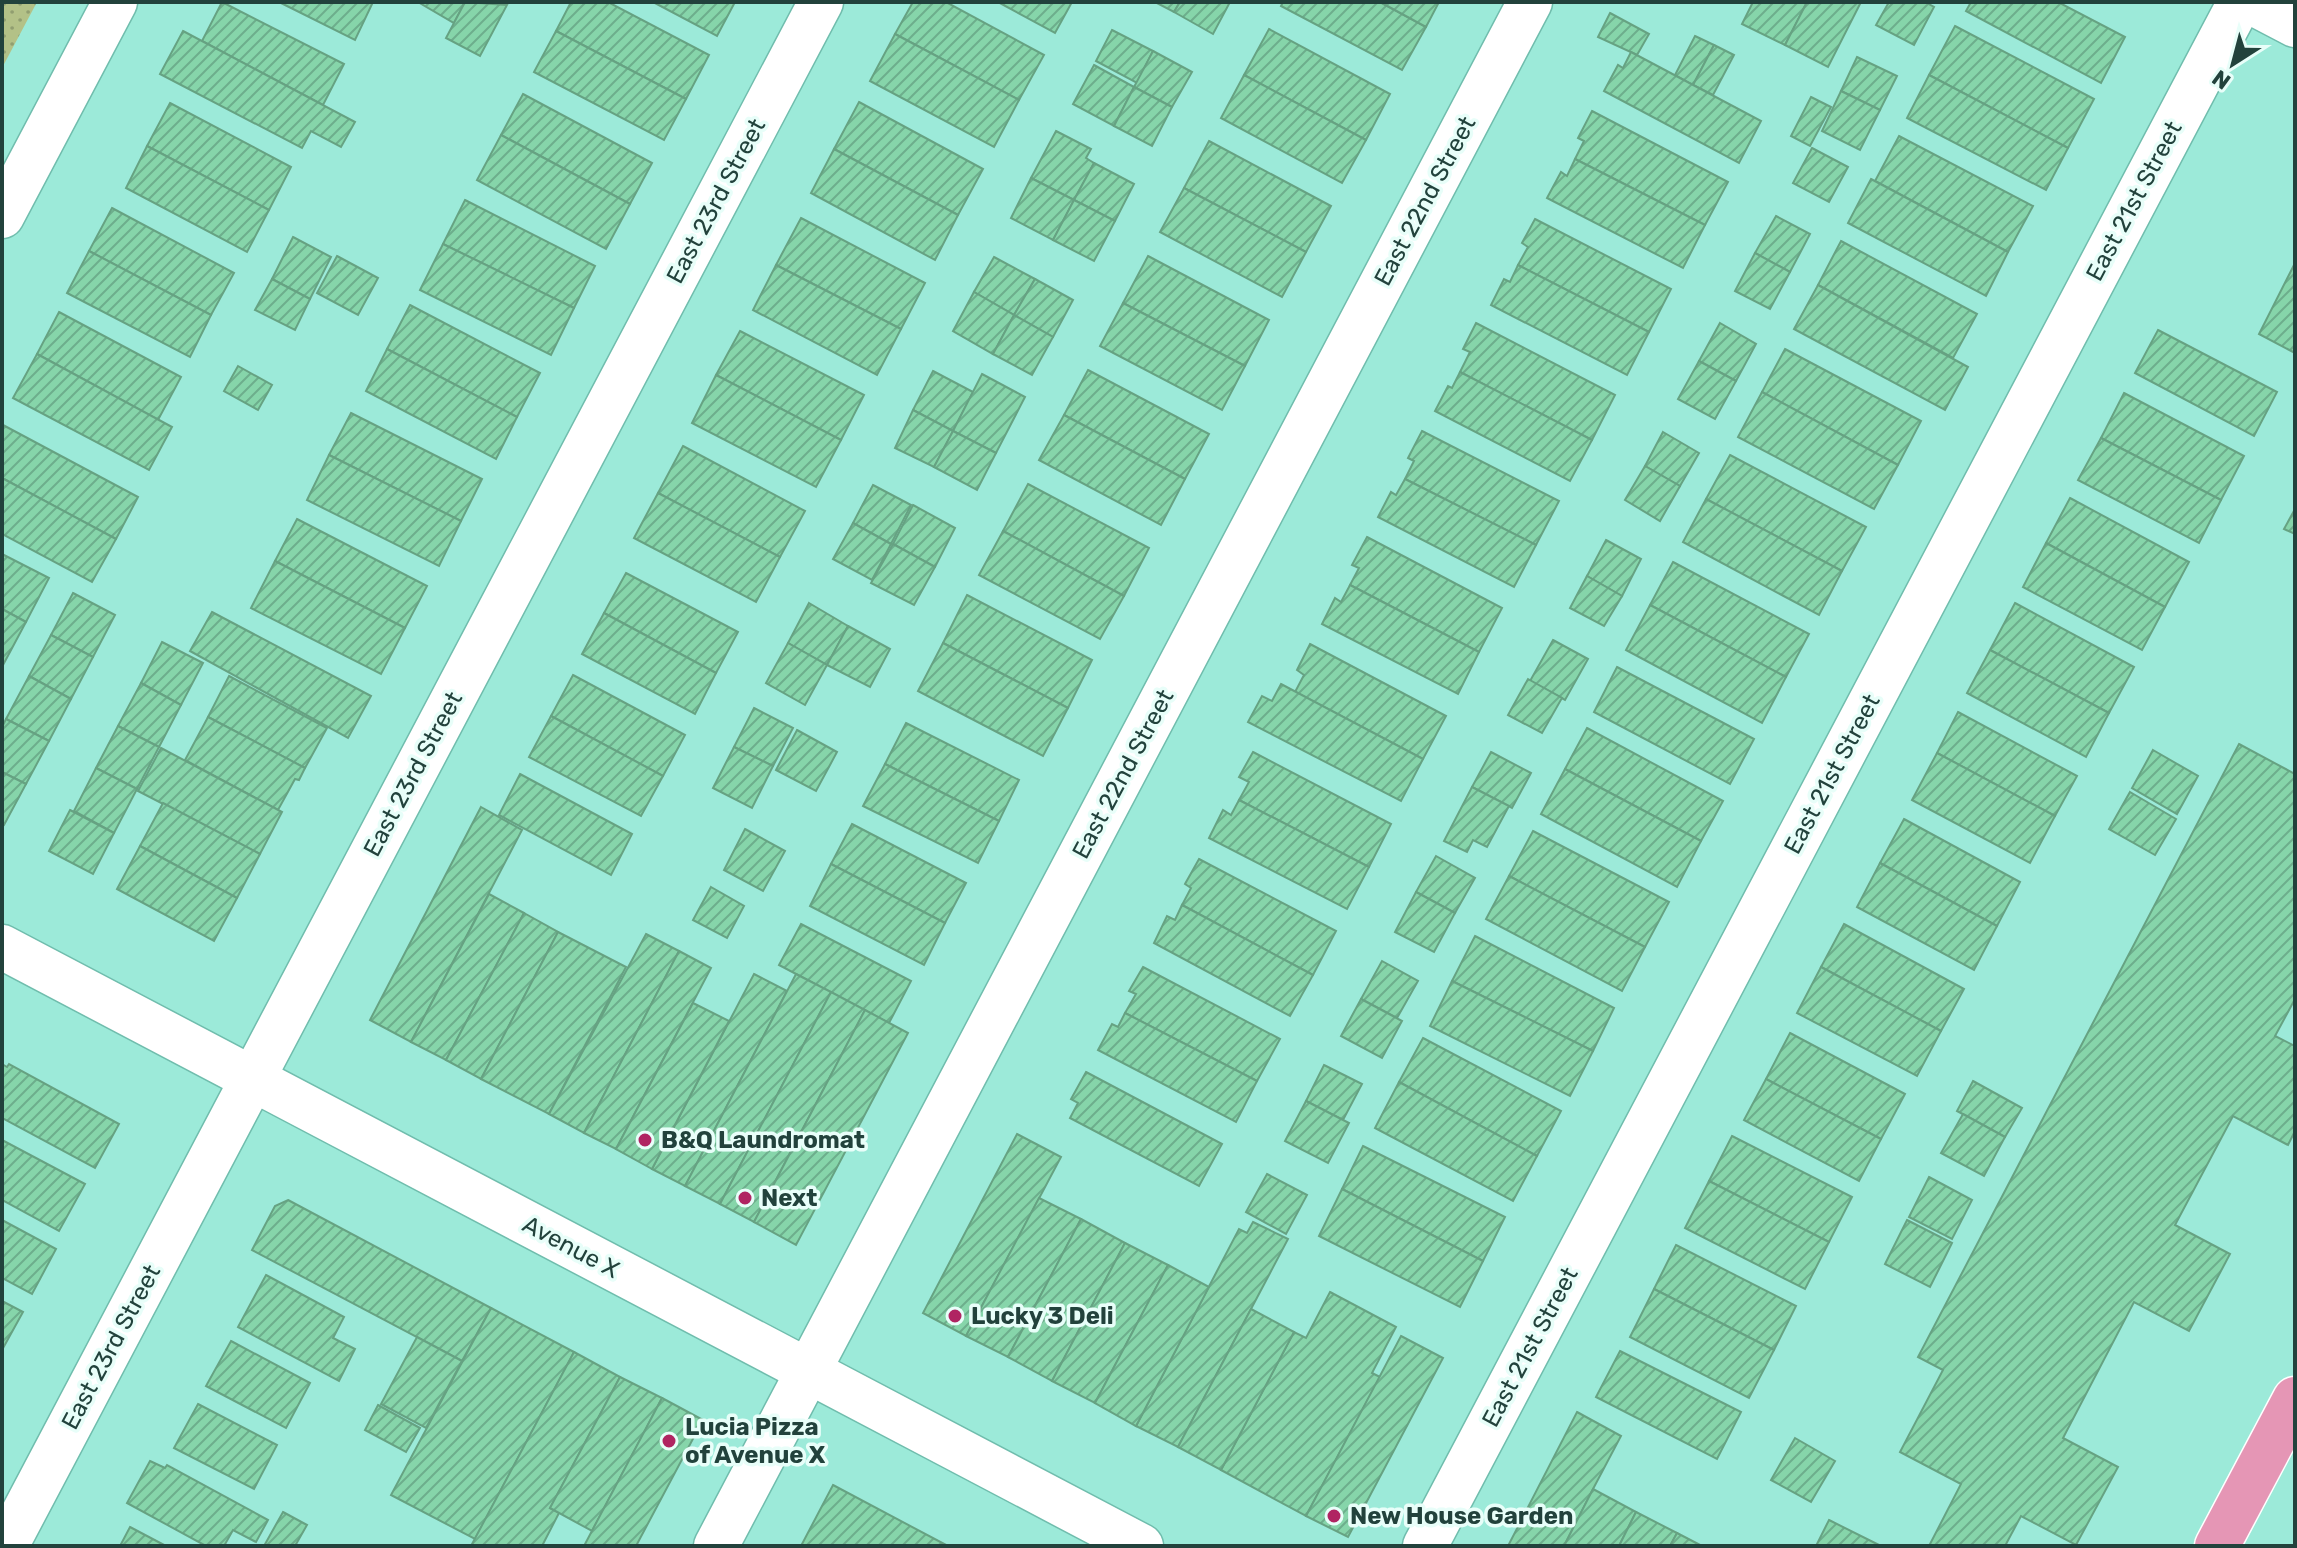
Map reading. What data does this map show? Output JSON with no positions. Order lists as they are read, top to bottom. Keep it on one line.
{"streets":{"street":["East 23rd Street","East 22nd Street","East 21st Street","Avenue X"]},"crossings":[["East 23rd Street","Avenue X"],["East 22nd Street","Avenue X"]],"places":["B&Q Laundromat","Next","Lucky 3 Deli","Lucia Pizza of Avenue X","New House Garden"],"north":"bottom left"}
